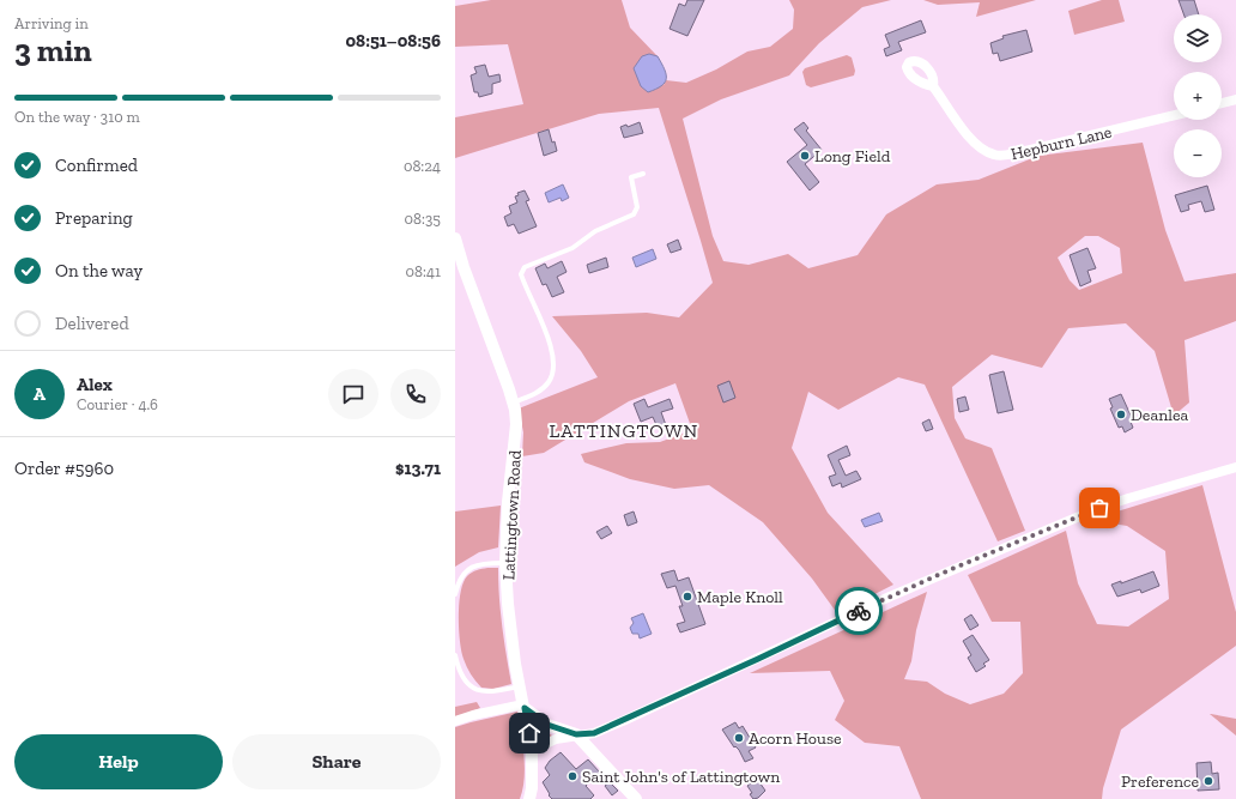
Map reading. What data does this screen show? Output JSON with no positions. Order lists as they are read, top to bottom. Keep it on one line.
{"streets":{"street":["Hepburn Lane","Lattingtown Road"]},"districts":["LATTINGTOWN"],"places":["Long Field","Deanlea","Maple Knoll","Acorn House","Saint John's of Lattingtown","Preference"],"page":{"heading":["3 min","Arriving in","08:51–08:56"],"panel":["Alex","Courier · 4.6","Order #5960","$13.71"],"map_buttons":["+","−"],"bar":"On the way · 310 m","list":[["Confirmed","08:24"],["Preparing","08:35"],["On the way","08:41"],"Delivered"],"round":"A","buttons":["Help","Share"]}}
